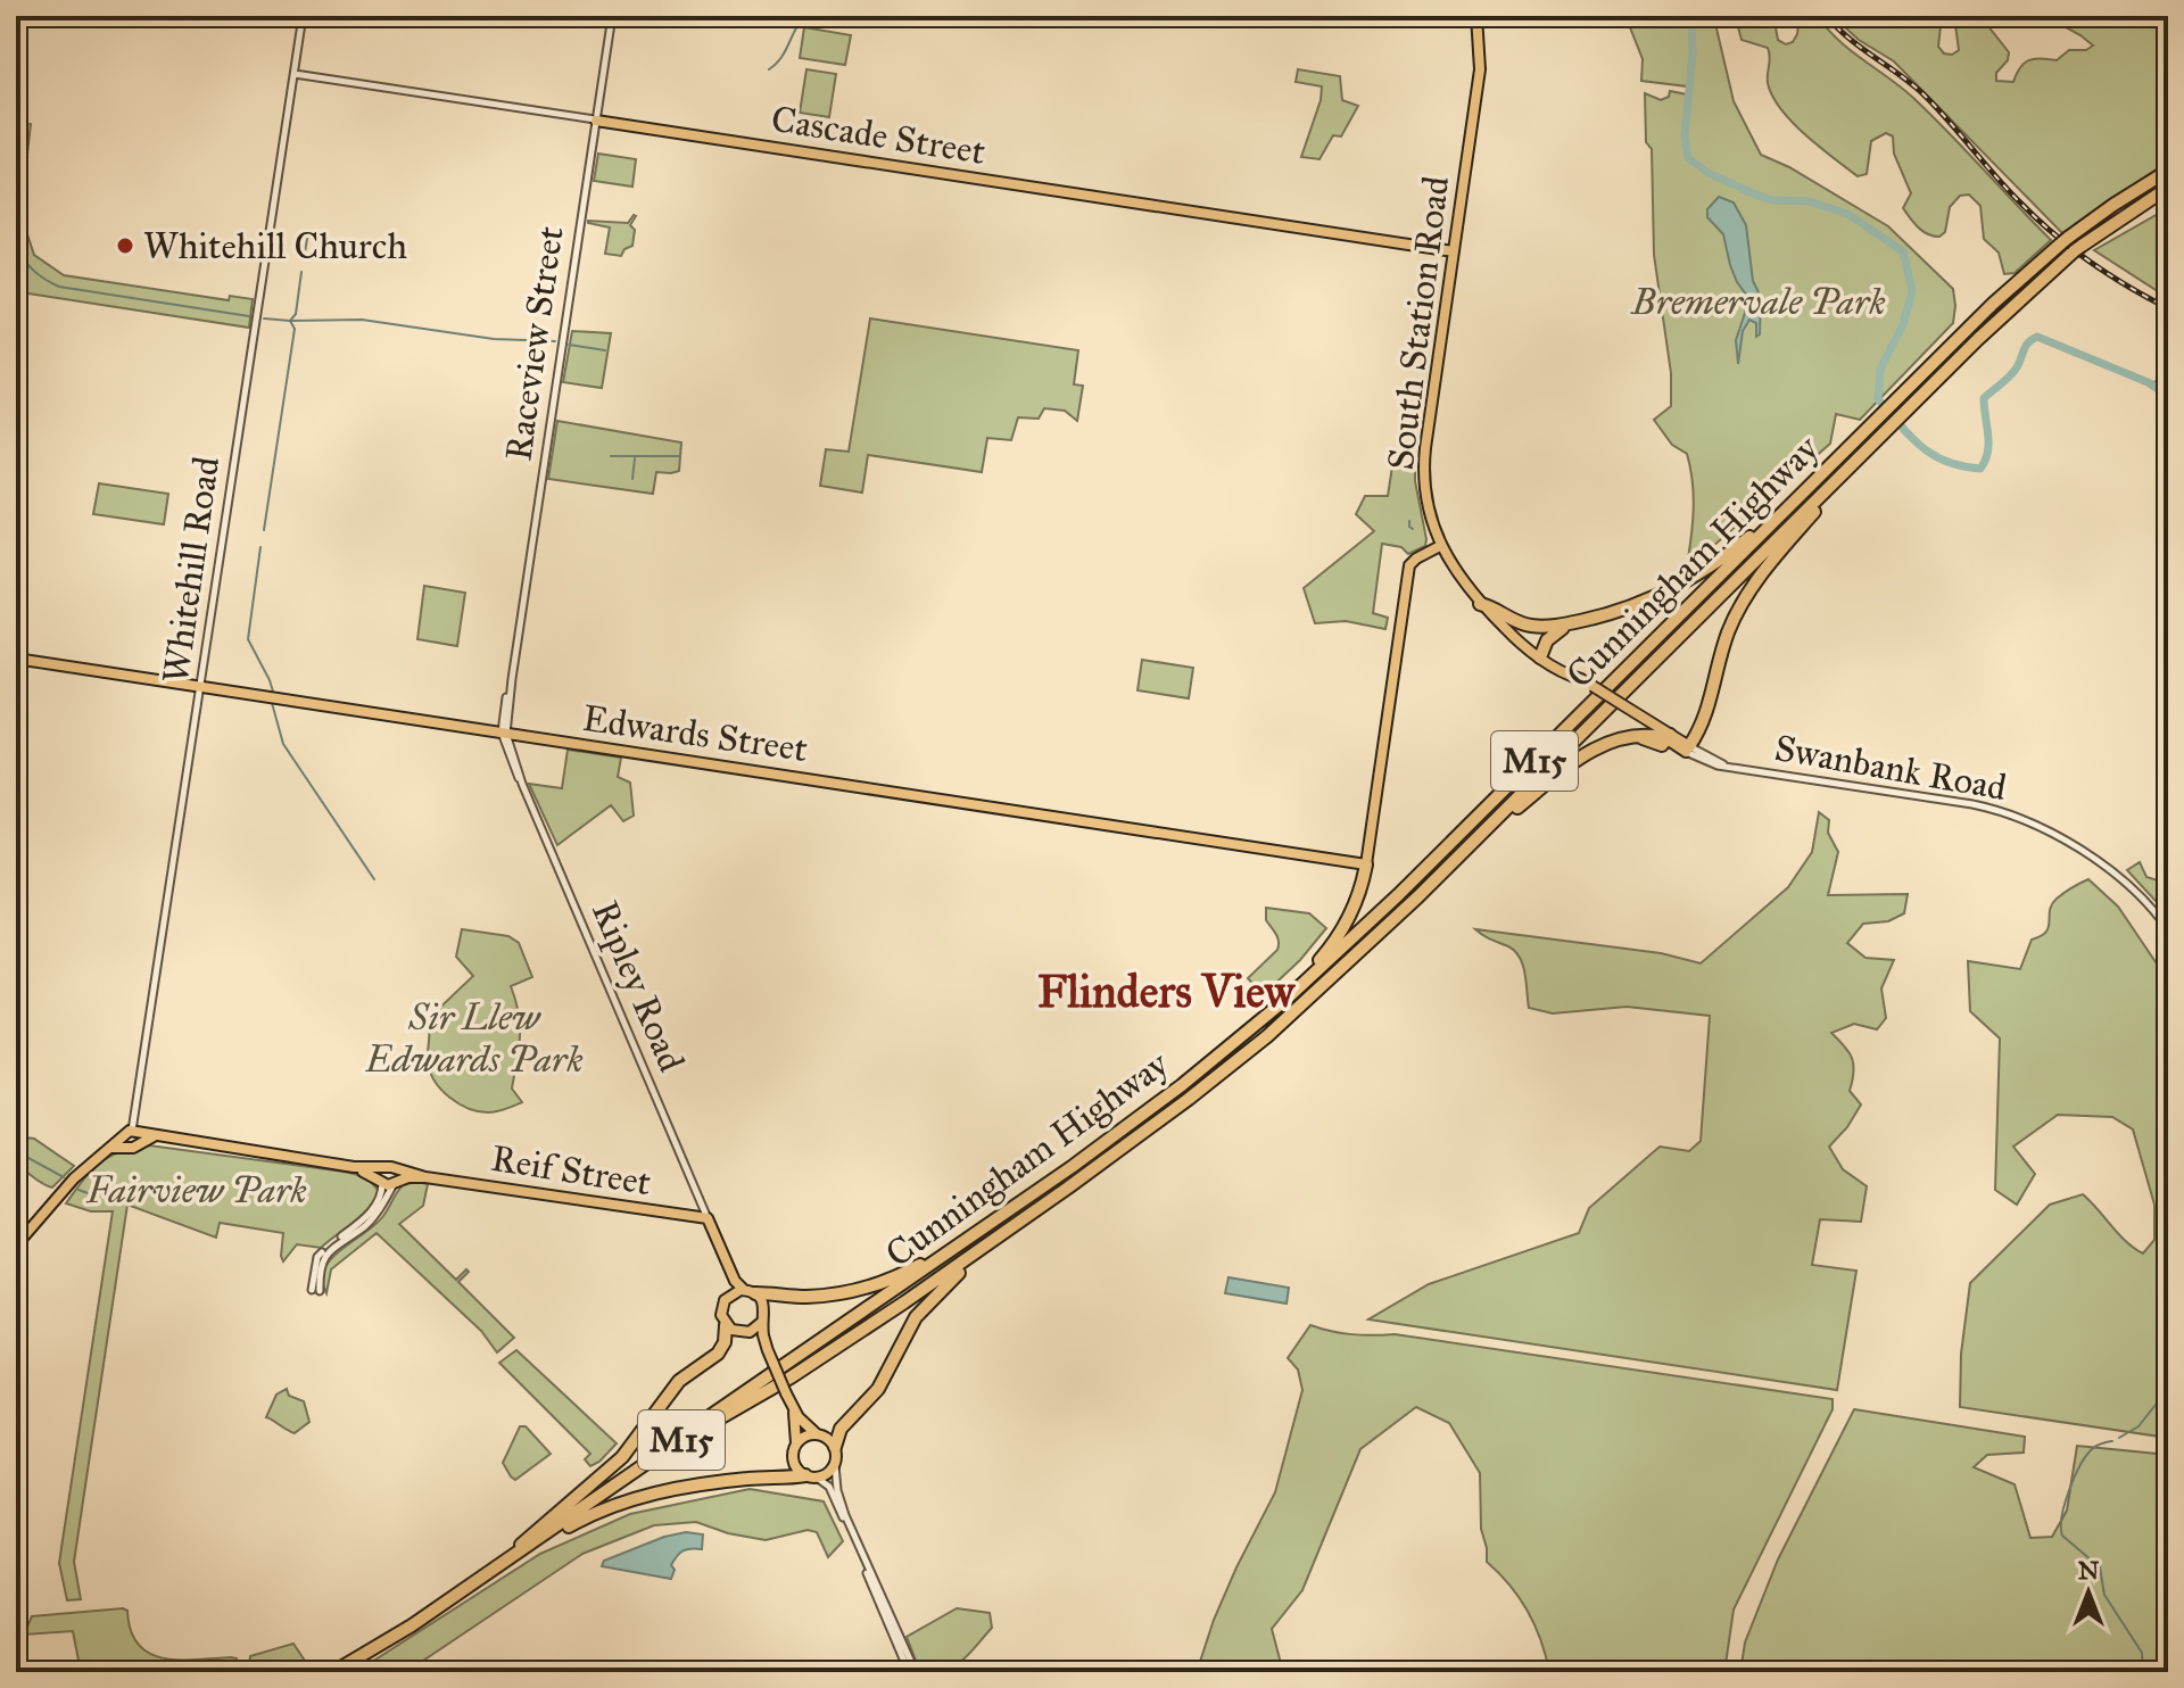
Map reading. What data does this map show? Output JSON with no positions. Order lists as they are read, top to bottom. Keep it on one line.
{"streets":{"highway":["Cunningham Highway","M15"],"main road":["Cascade Street","South Station Road","Edwards Street","Swanbank Road","Ripley Road","Reif Street"],"street":["Raceview Street","Whitehill Road"]},"crossings":[["Cascade Street","South Station Road"],["Cascade Street","Raceview Street"],["Cascade Street","Whitehill Road"],["South Station Road","Swanbank Road"],["Raceview Street","Edwards Street"],["Raceview Street","Ripley Road"],["Whitehill Road","Edwards Street"],["Edwards Street","Ripley Road"],["Ripley Road","Reif Street"]],"districts":["Flinders View"],"parks":["Bremervale Park","Sir Llew Edwards Park","Fairview Park"],"places":["Whitehill Church"],"north":"top"}
